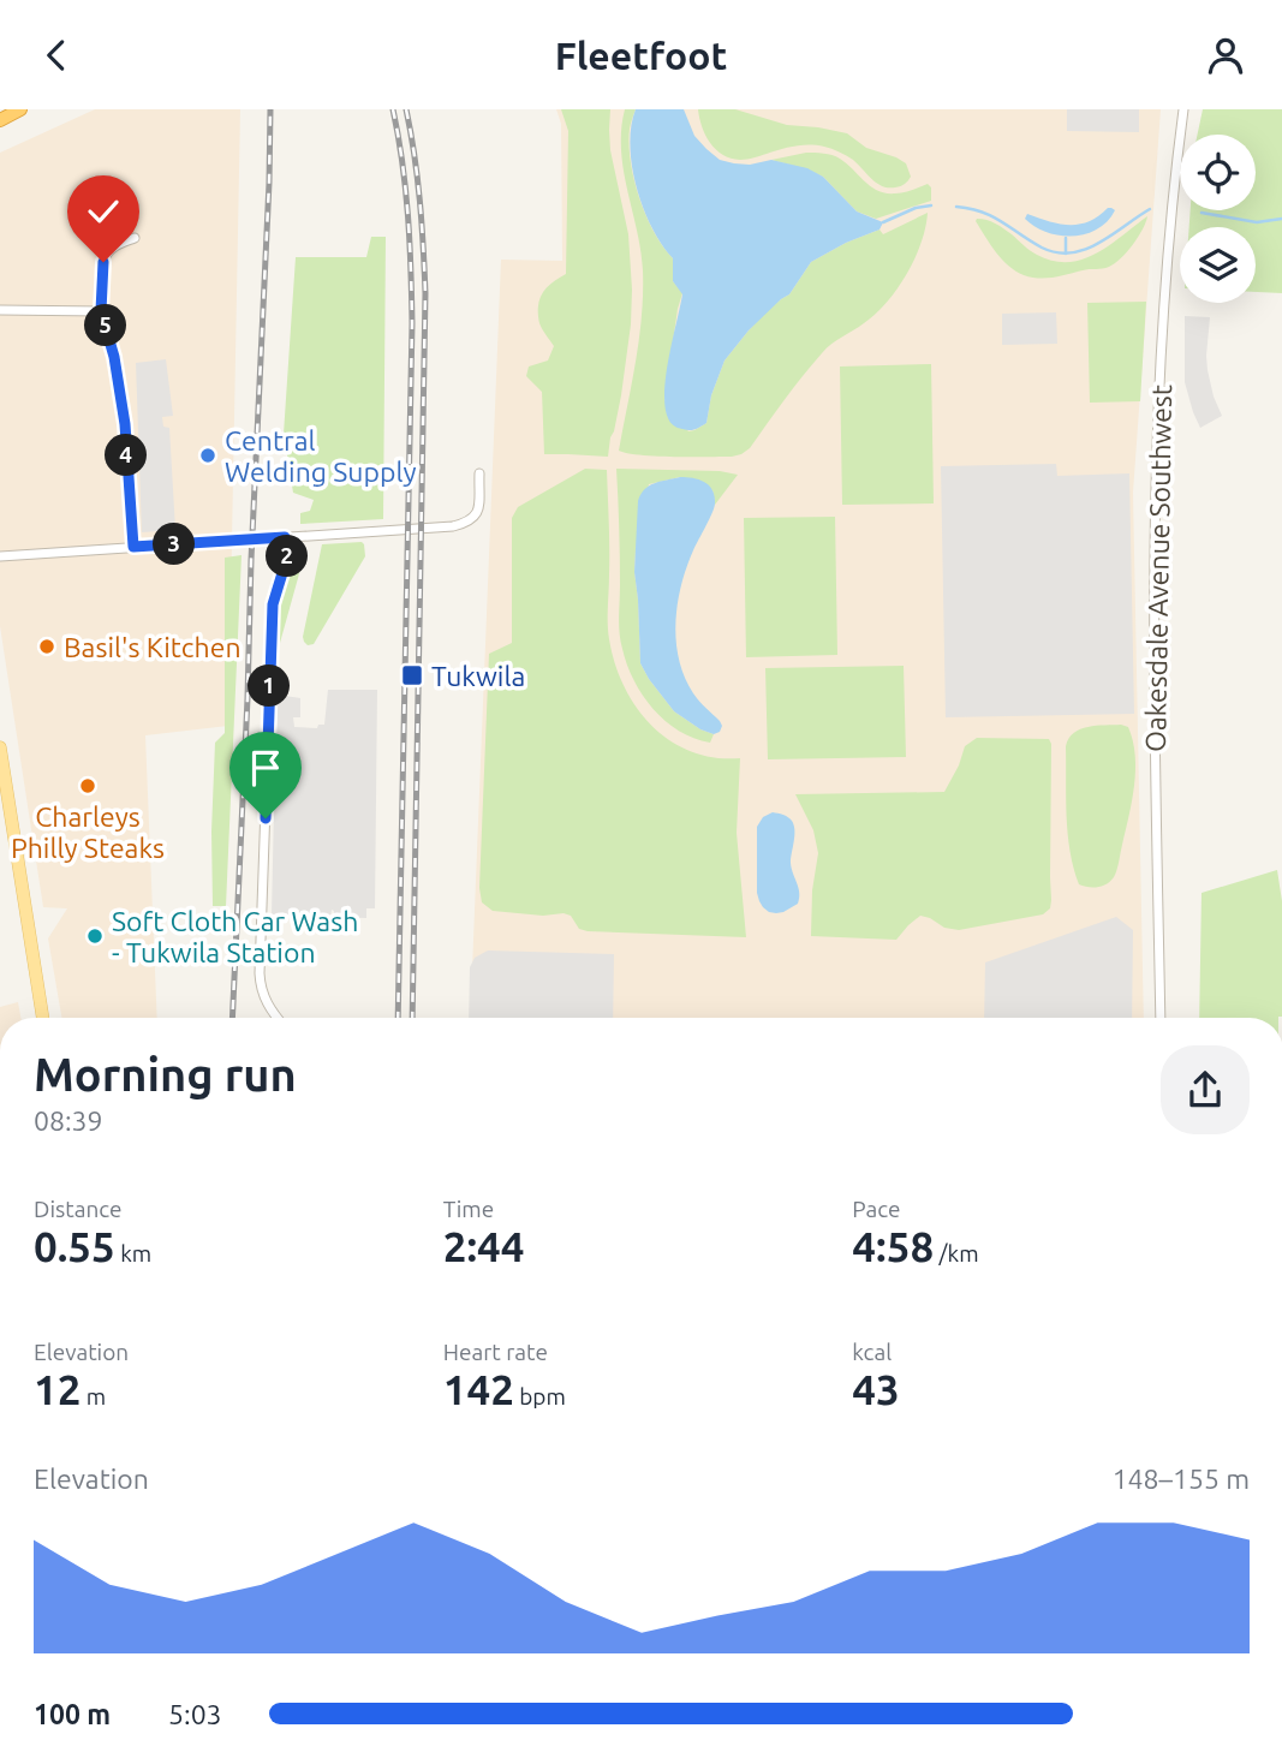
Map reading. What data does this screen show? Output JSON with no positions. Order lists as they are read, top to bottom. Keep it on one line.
{"streets":{"street":["Oakesdale Avenue Southwest"]},"places":{"other":["Central Welding Supply","Basil's Kitchen","Charleys Philly Steaks","Soft Cloth Car Wash - Tukwila Station"],"transit":["Tukwila"]},"page":{"header":"Fleetfoot","pins":["5","4","3","2","1"],"heading":["Morning run","08:39"],"stats":[["Distance","0.55 km"],["Time","2:44"],["Pace","4:58 /km"],["Elevation","12 m"],["Heart rate","142 bpm"],["kcal","43"]],"chart":["Elevation","148–155 m"],"list":[{"name":"100 m","note":"5:03"}]}}
